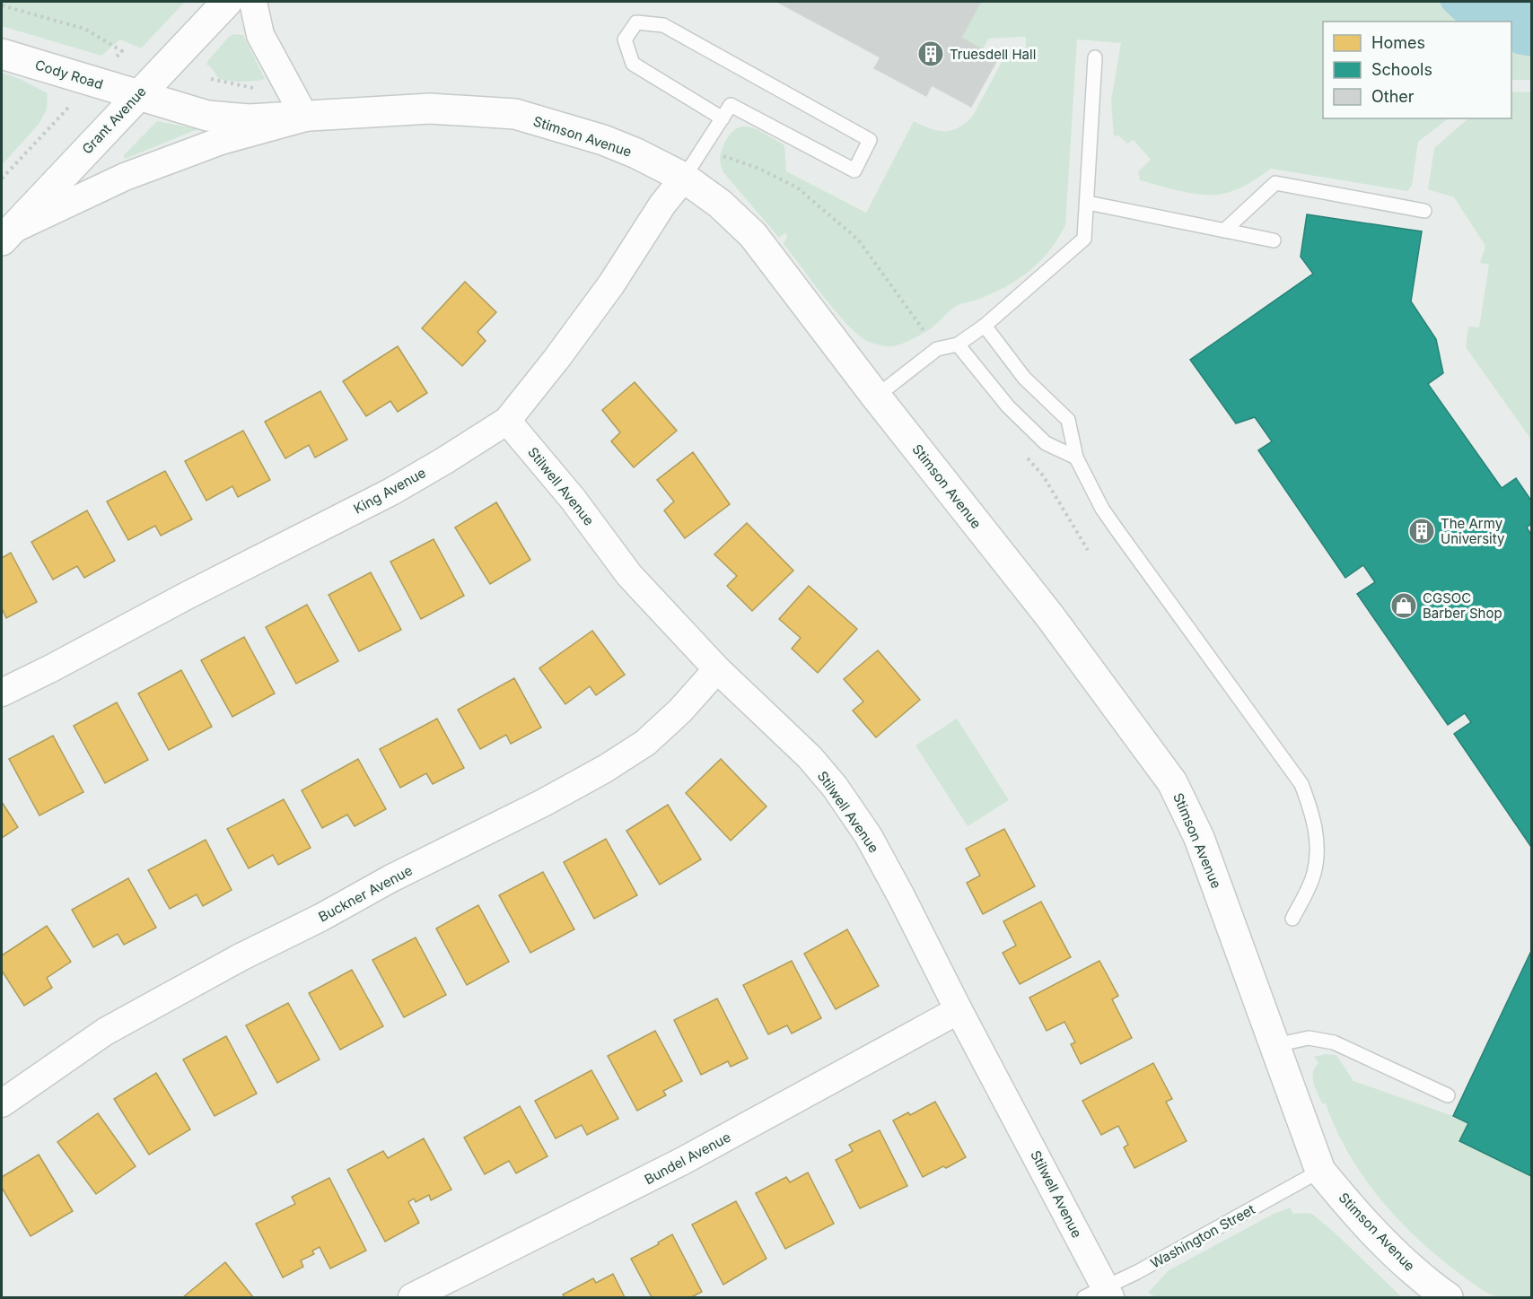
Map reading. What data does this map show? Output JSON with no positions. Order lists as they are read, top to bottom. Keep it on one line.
{"streets":{"street":["Cody Road","Grant Avenue","Stimson Avenue","Stilwell Avenue","King Avenue","Buckner Avenue","Bundel Avenue"],"lane":["Washington Street"]},"crossings":[["Cody Road","Grant Avenue"],["Cody Road","Stimson Avenue"],["Grant Avenue","Stimson Avenue"],["Stimson Avenue","King Avenue"],["Stimson Avenue","Washington Street"],["Stilwell Avenue","King Avenue"],["Stilwell Avenue","Buckner Avenue"],["Stilwell Avenue","Bundel Avenue"],["Stilwell Avenue","Washington Street"]],"places":{"building":["Truesdell Hall","The Army University"],"shop":["CGSOC Barber Shop"]},"legend":["Homes","Schools","Other"]}
